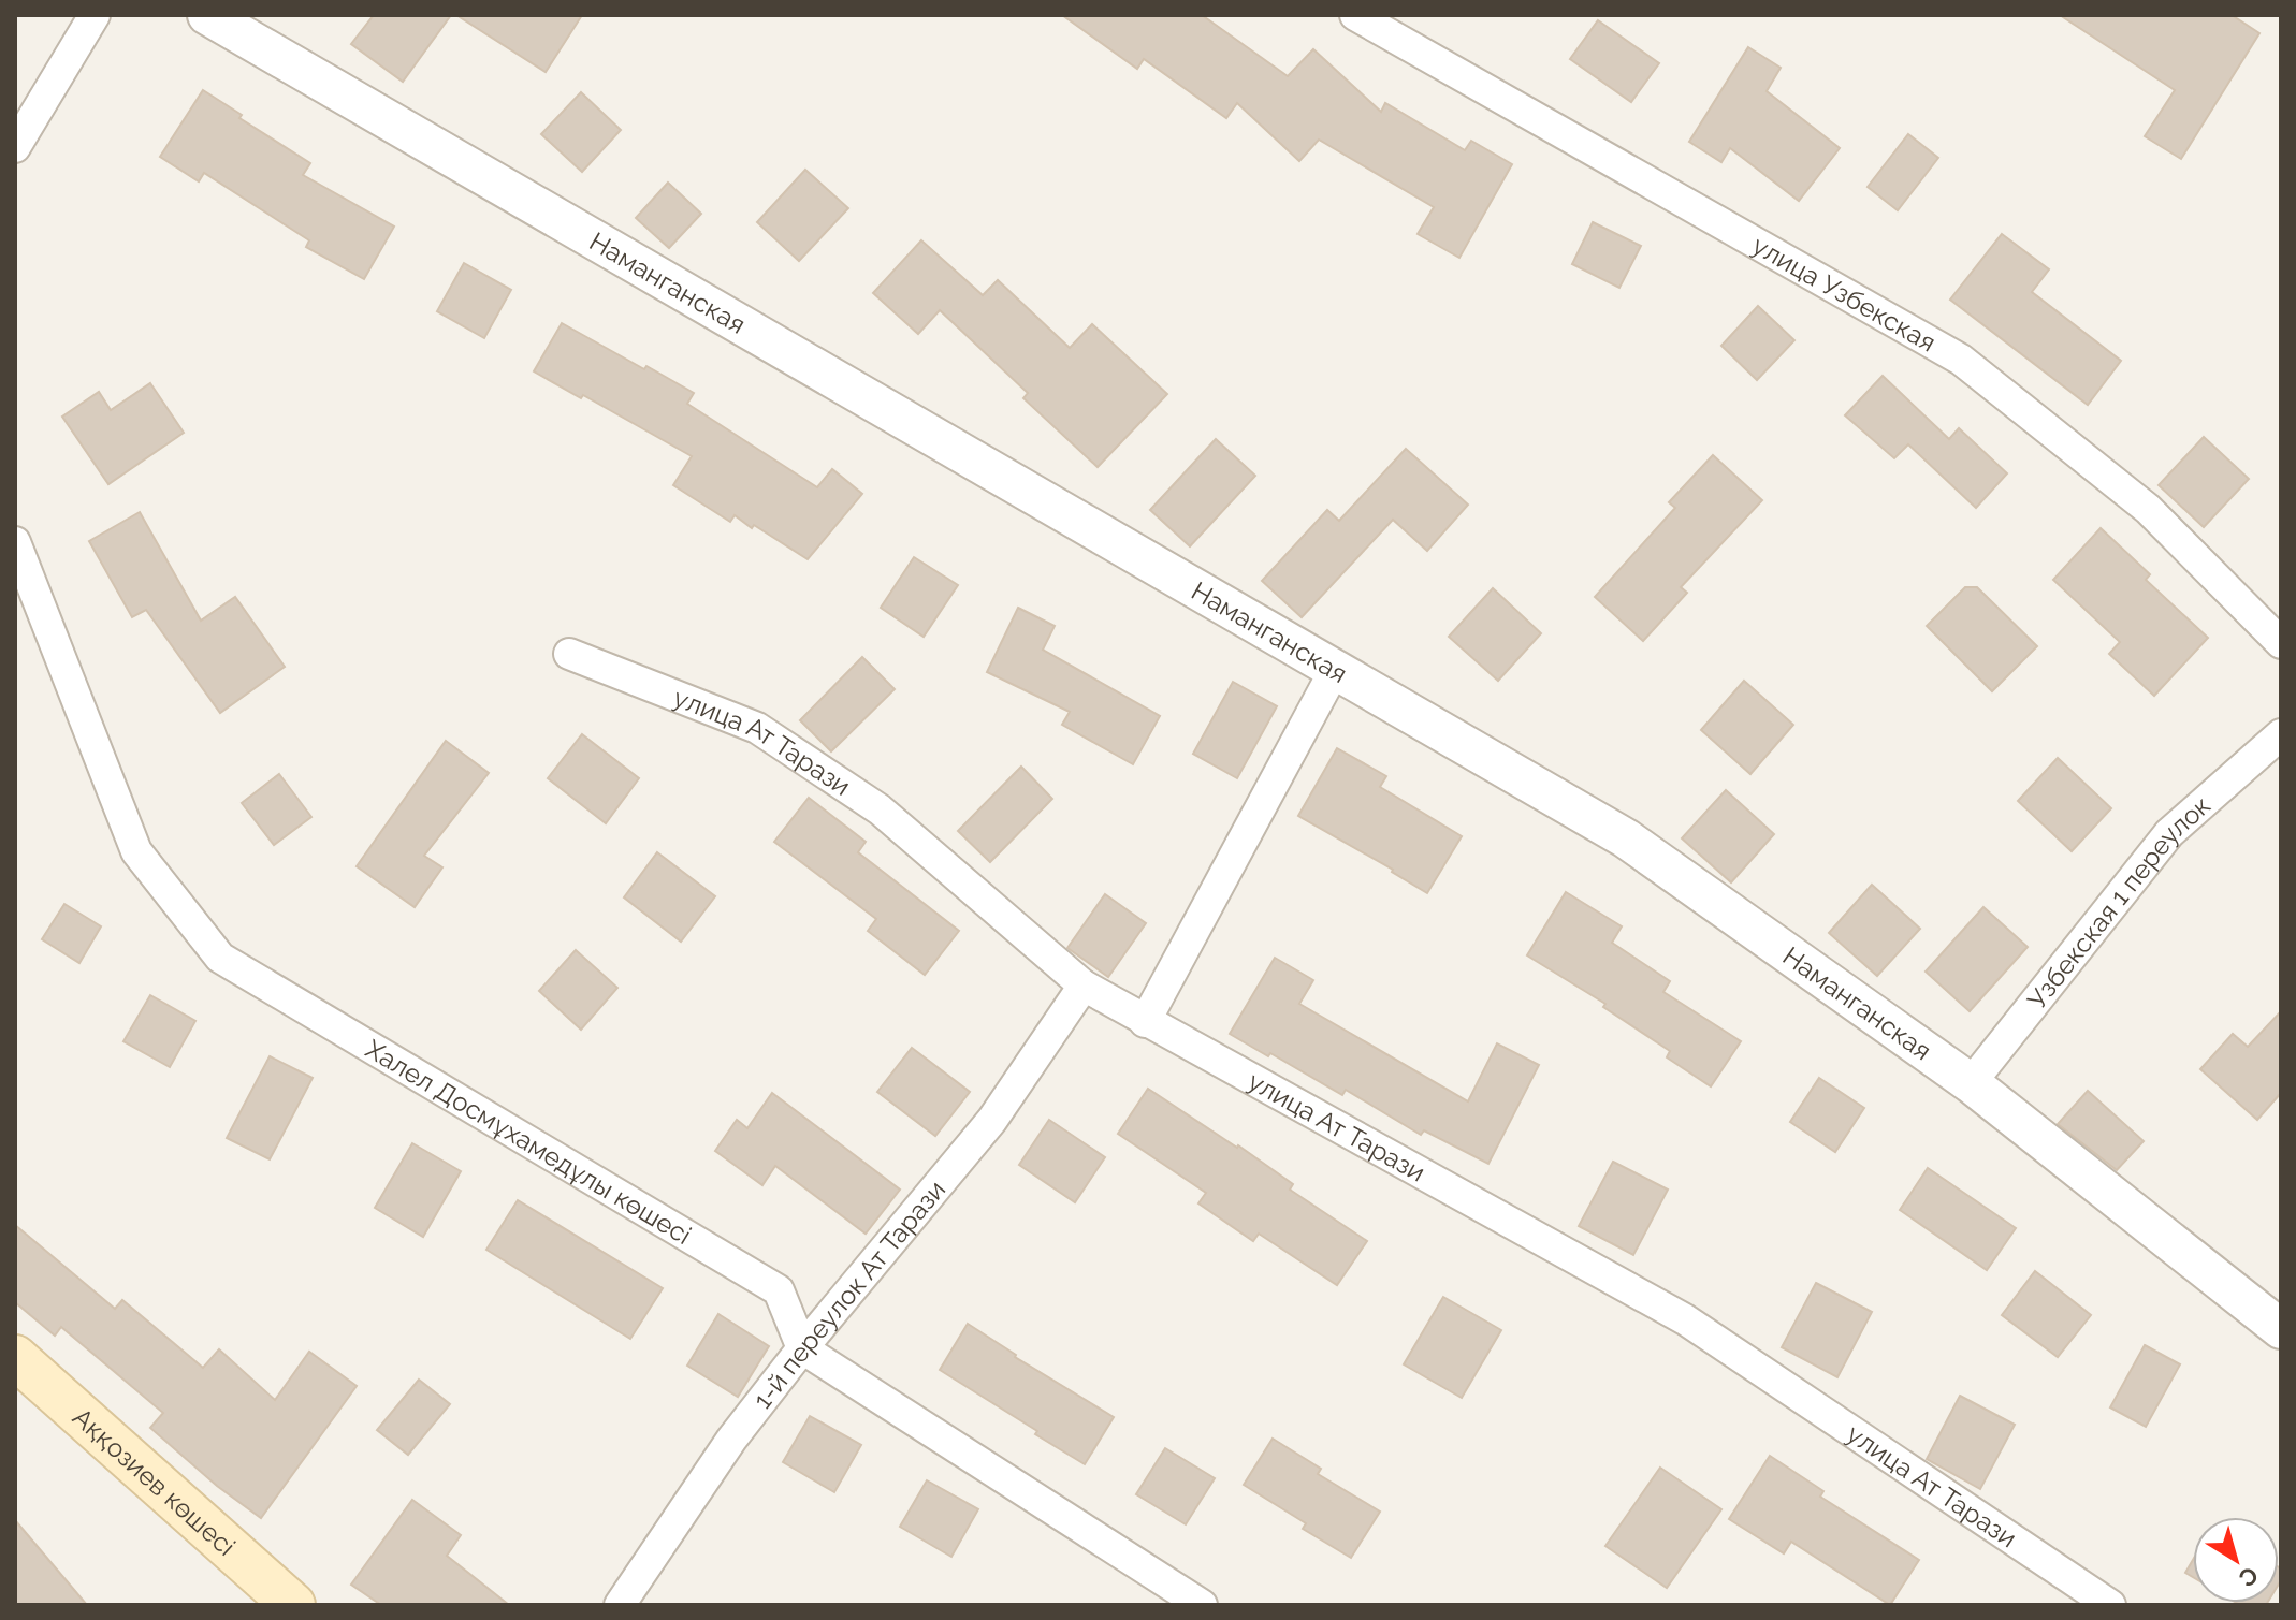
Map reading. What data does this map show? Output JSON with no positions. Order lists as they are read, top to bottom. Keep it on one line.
{"streets":{"main road":["Аққозиев көшесі"],"street":["Наманганская","улица Узбекская","улица Ат Тарази","Узбекская 1 переулок","Халел Досмұхамедұлы көшесі","1-й переулок Ат Тарази"]},"crossings":[["Наманганская","Узбекская 1 переулок"],["улица Ат Тарази","1-й переулок Ат Тарази"],["Халел Досмұхамедұлы көшесі","1-й переулок Ат Тарази"]],"north":"bottom right"}
